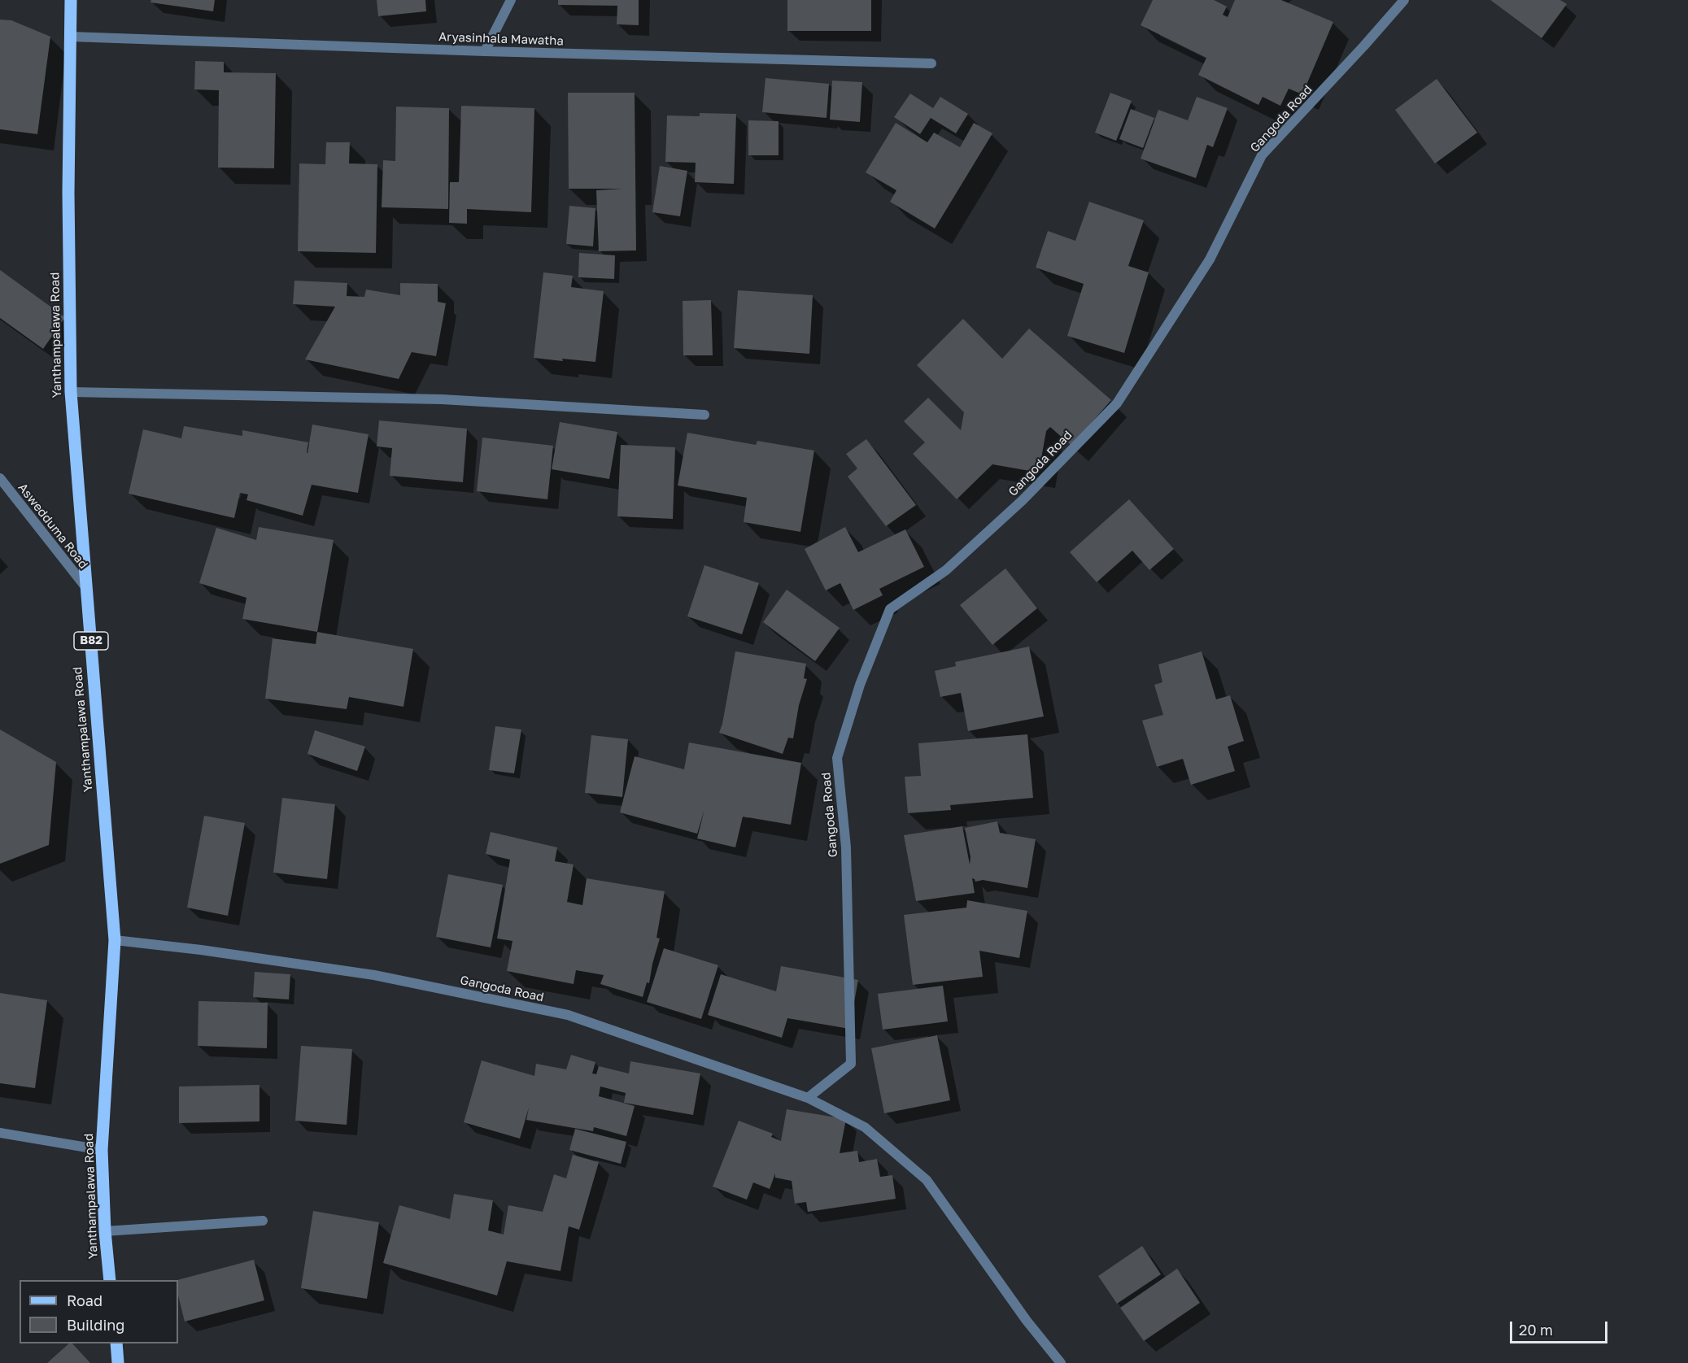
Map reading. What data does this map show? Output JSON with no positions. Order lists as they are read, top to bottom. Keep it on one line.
{"streets":{"main road":["Yanthampalawa Road","B82"],"street":["Aryasinhala Mawatha","Gangoda Road","Aswedduma Road"]},"crossings":[["Aryasinhala Mawatha","Yanthampalawa Road"],["Gangoda Road","Yanthampalawa Road"],["Yanthampalawa Road","Aswedduma Road"]],"legend":["Road","Building"],"scale_bar":"20 m"}
